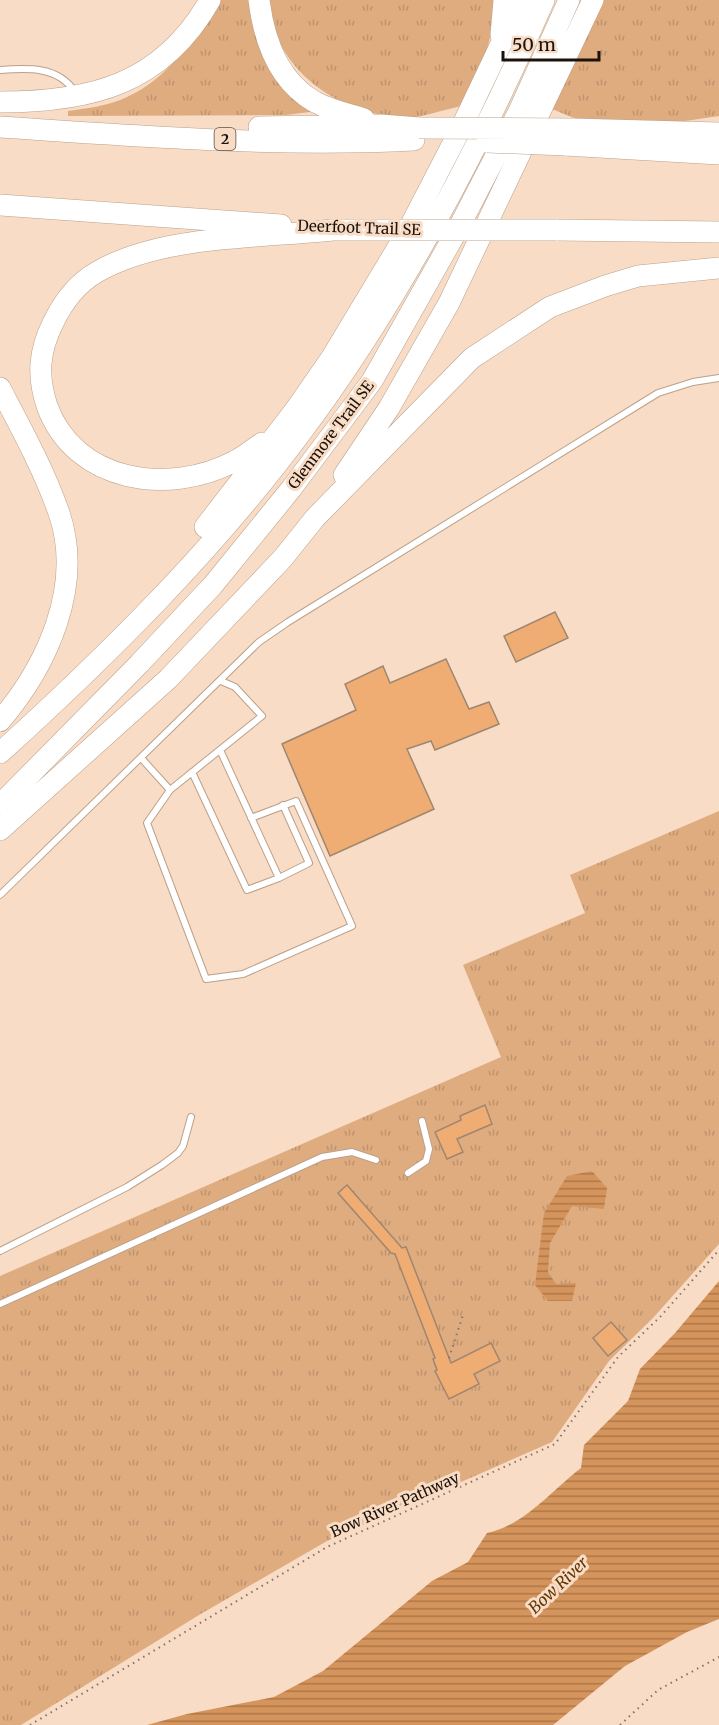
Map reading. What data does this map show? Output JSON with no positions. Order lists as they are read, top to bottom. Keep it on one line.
{"streets":{"highway":["2","Deerfoot Trail SE","Glenmore Trail SE"],"path":["Bow River Pathway"]},"water":["Bow River"],"scale_bar":"50 m"}
